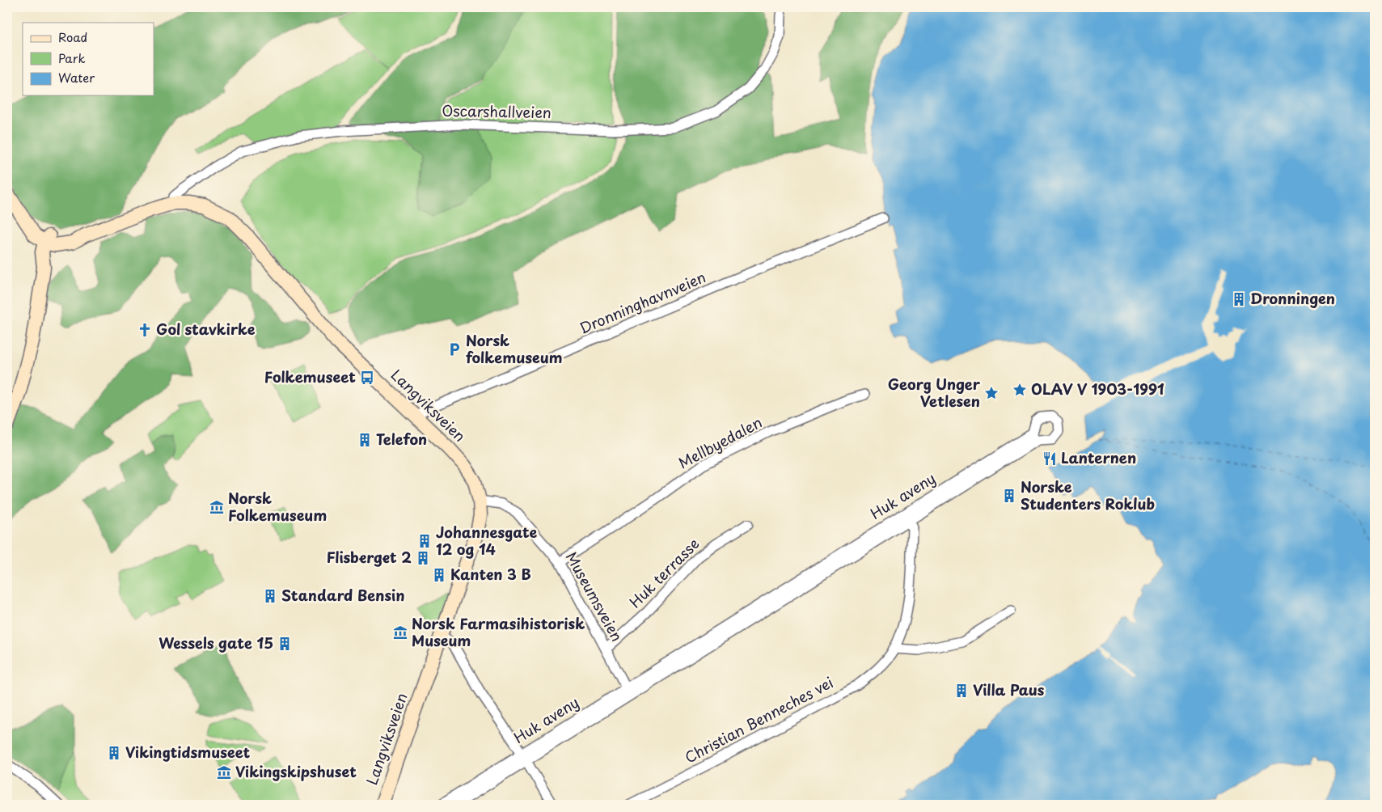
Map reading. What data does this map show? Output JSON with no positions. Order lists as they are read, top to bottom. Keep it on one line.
{"streets":{"street":["Oscarshallveien","Dronninghavnveien","Langviksveien","Mellbyedalen","Huk aveny","Huk terrasse","Museumsveien","Christian Benneches vei"]},"crossings":[["Oscarshallveien","Langviksveien"],["Dronninghavnveien","Langviksveien"],["Langviksveien","Museumsveien"],["Mellbyedalen","Museumsveien"],["Huk aveny","Museumsveien"],["Huk aveny","Christian Benneches vei"],["Huk terrasse","Museumsveien"]],"places":{"building":["Dronningen","Telefon","Norske Studenters Roklub","Johannesgate 12 og 14","Flisberget 2","Kanten 3 B","Standard Bensin","Wessels gate 15","Villa Paus","Vikingtidsmuseet"],"church":["Gol stavkirke"],"parking":["Norsk folkemuseum"],"bus stop":["Folkemuseet"],"place":["OLAV V 1903-1991","Georg Unger Vetlesen"],"restaurant":["Lanternen"],"museum":["Norsk Folkemuseum","Norsk Farmasihistorisk Museum","Vikingskipshuset"]},"legend":["Road","Park","Water"]}
